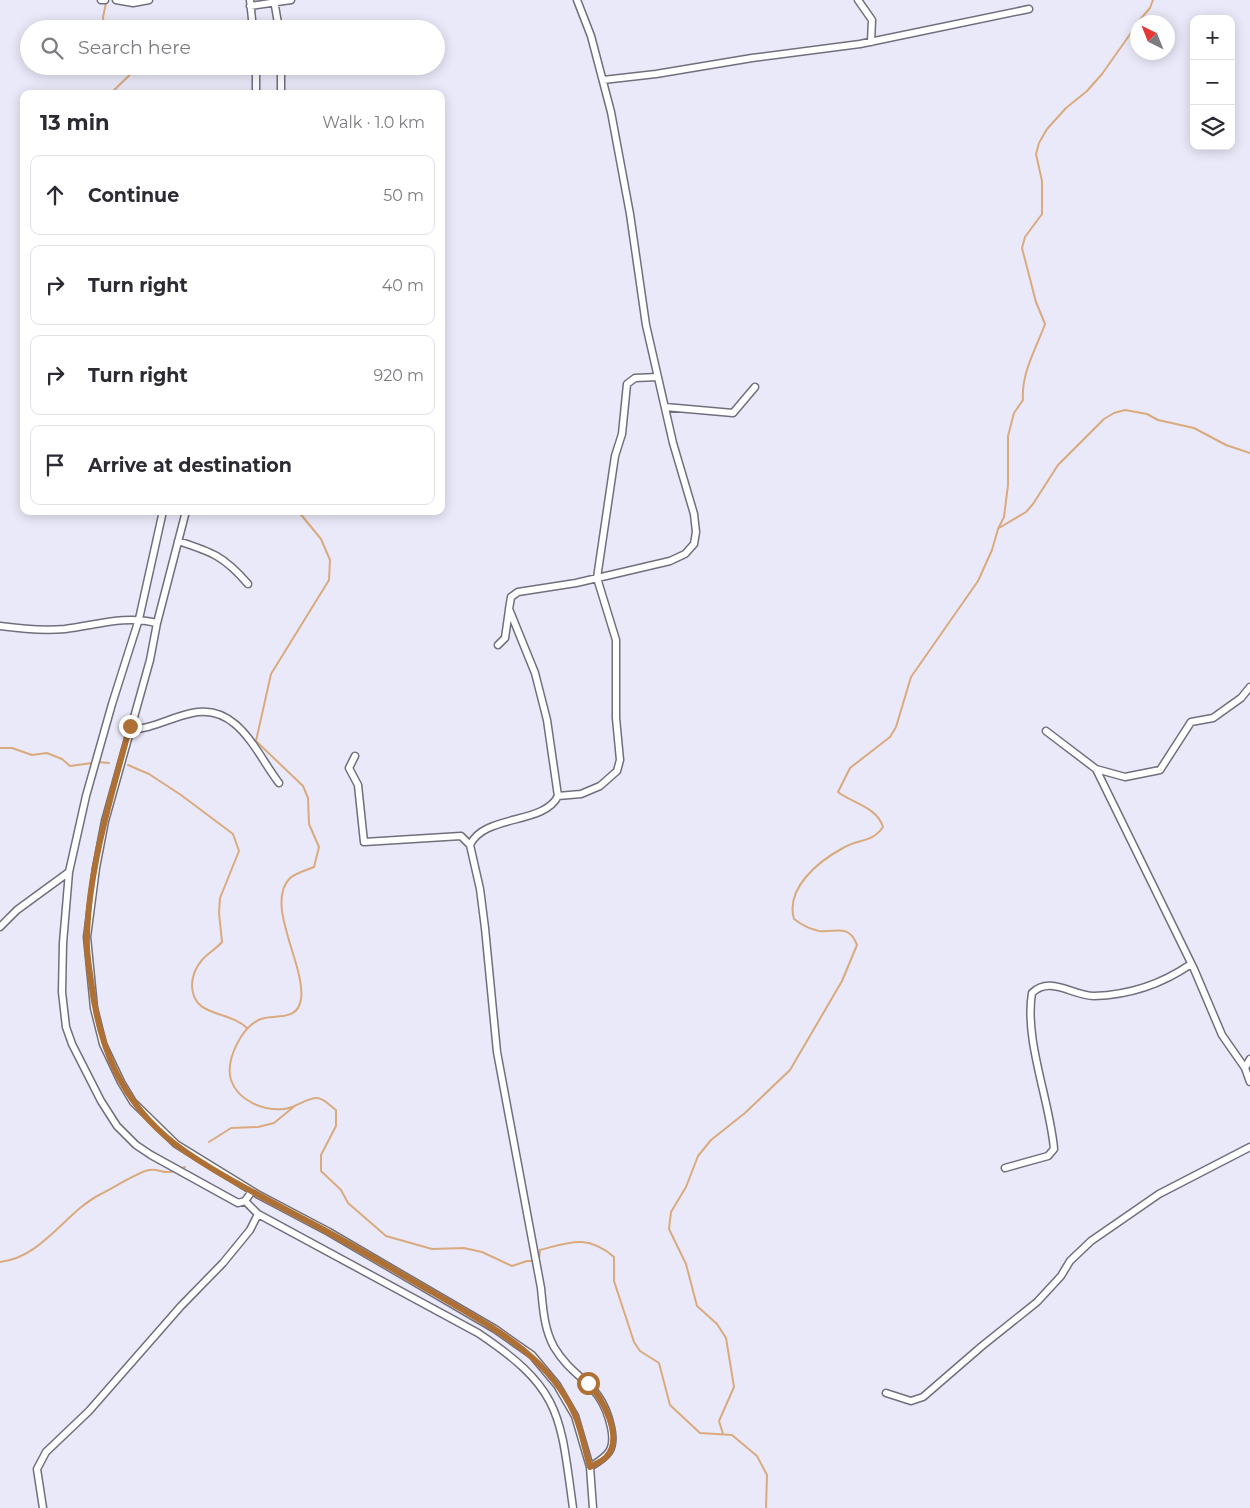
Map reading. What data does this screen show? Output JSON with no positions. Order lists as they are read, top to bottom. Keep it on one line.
{"north":"top left","page":{"map_buttons":["+","−"],"search":"Search here","heading":["13 min","Walk · 1.0 km"],"list":[["Continue","50 m"],["Turn right","40 m"],["Turn right","920 m"],"Arrive at destination"]}}
